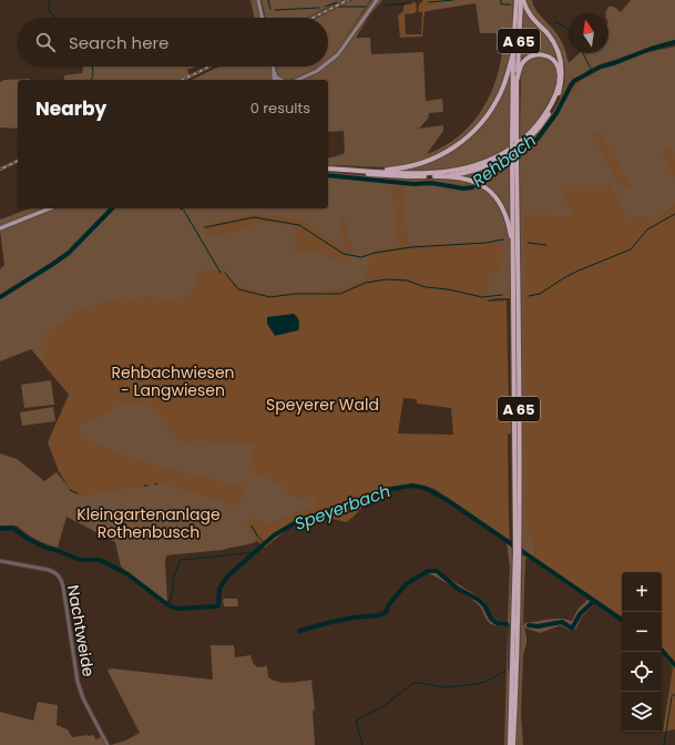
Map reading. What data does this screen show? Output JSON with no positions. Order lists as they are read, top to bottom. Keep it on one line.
{"streets":{"highway":["A 65"],"street":["Nachtweide"]},"water":["Rehbach","Speyerbach"],"parks":["Rehbachwiesen - Langwiesen","Speyerer Wald","Kleingartenanlage Rothenbusch"],"north":"top","page":{"search":"Search here","heading":["Nearby","0 results"],"map_buttons":["+","−"]}}
